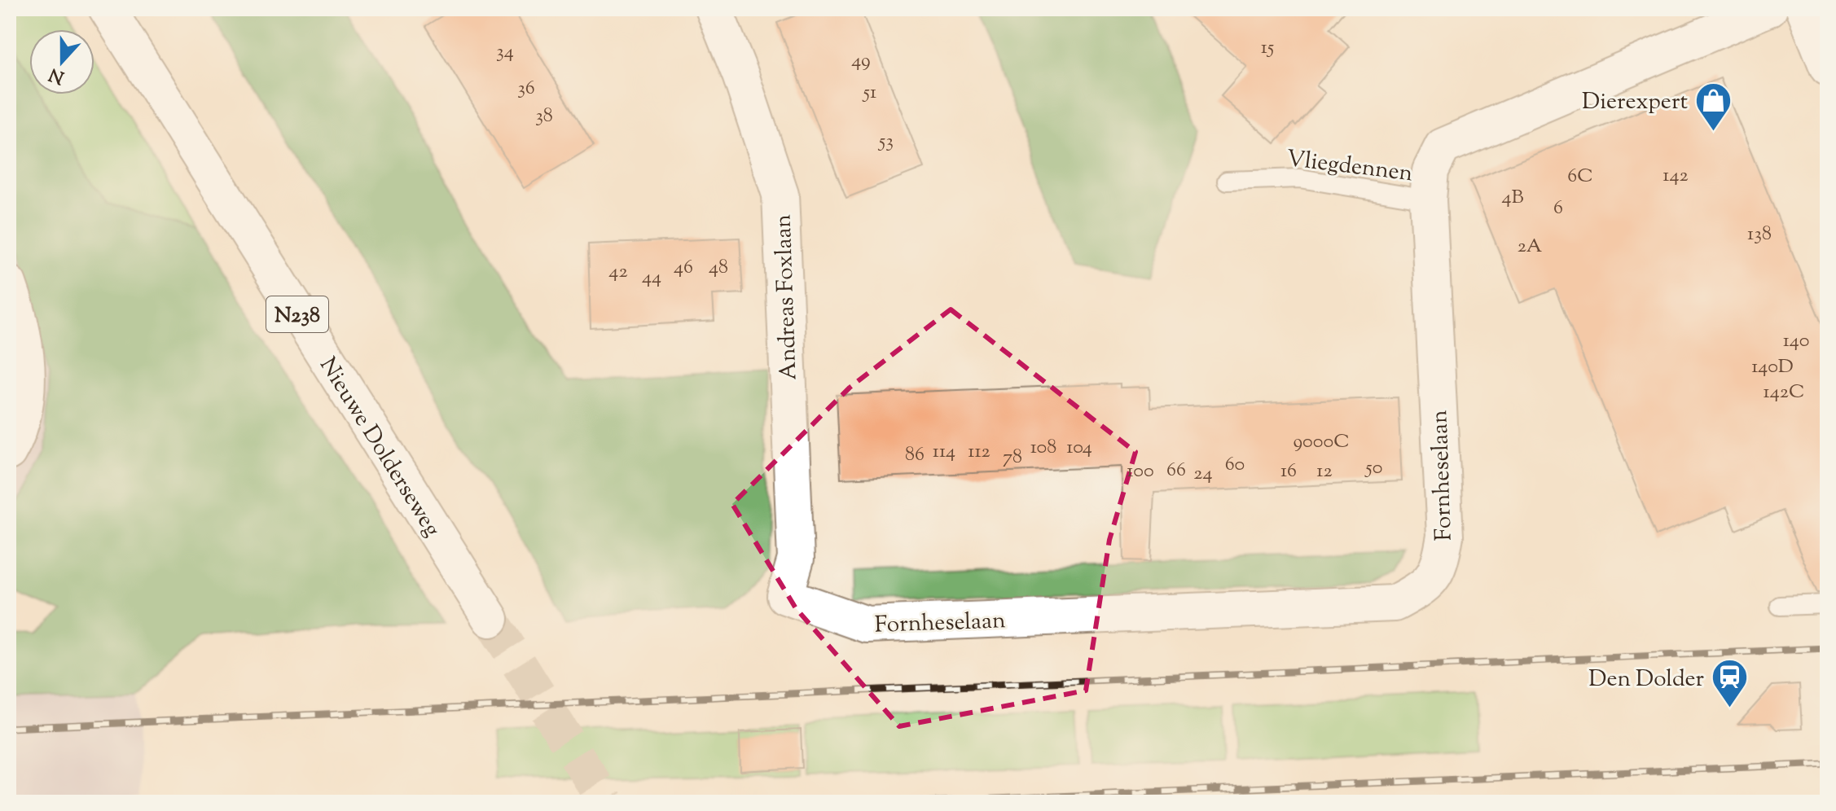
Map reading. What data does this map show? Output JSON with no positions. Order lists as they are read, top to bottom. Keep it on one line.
{"streets":{"street":["Andreas Foxlaan","N238","Nieuwe Dolderseweg","Fornheselaan"],"lane":["Vliegdennen"]},"crossings":[["Vliegdennen","Fornheselaan"],["Andreas Foxlaan","Fornheselaan"]],"places":{"shop":["Dierexpert"],"station":["Den Dolder"]},"house_numbers":["15","34","49","36","51","38","53","142","6C","4B","6","138","2A","46","48","42","44","140","140D","142C","9000C","108","104","114","112","86","78","60","50","66","100","16","12","24"],"north":"bottom"}
